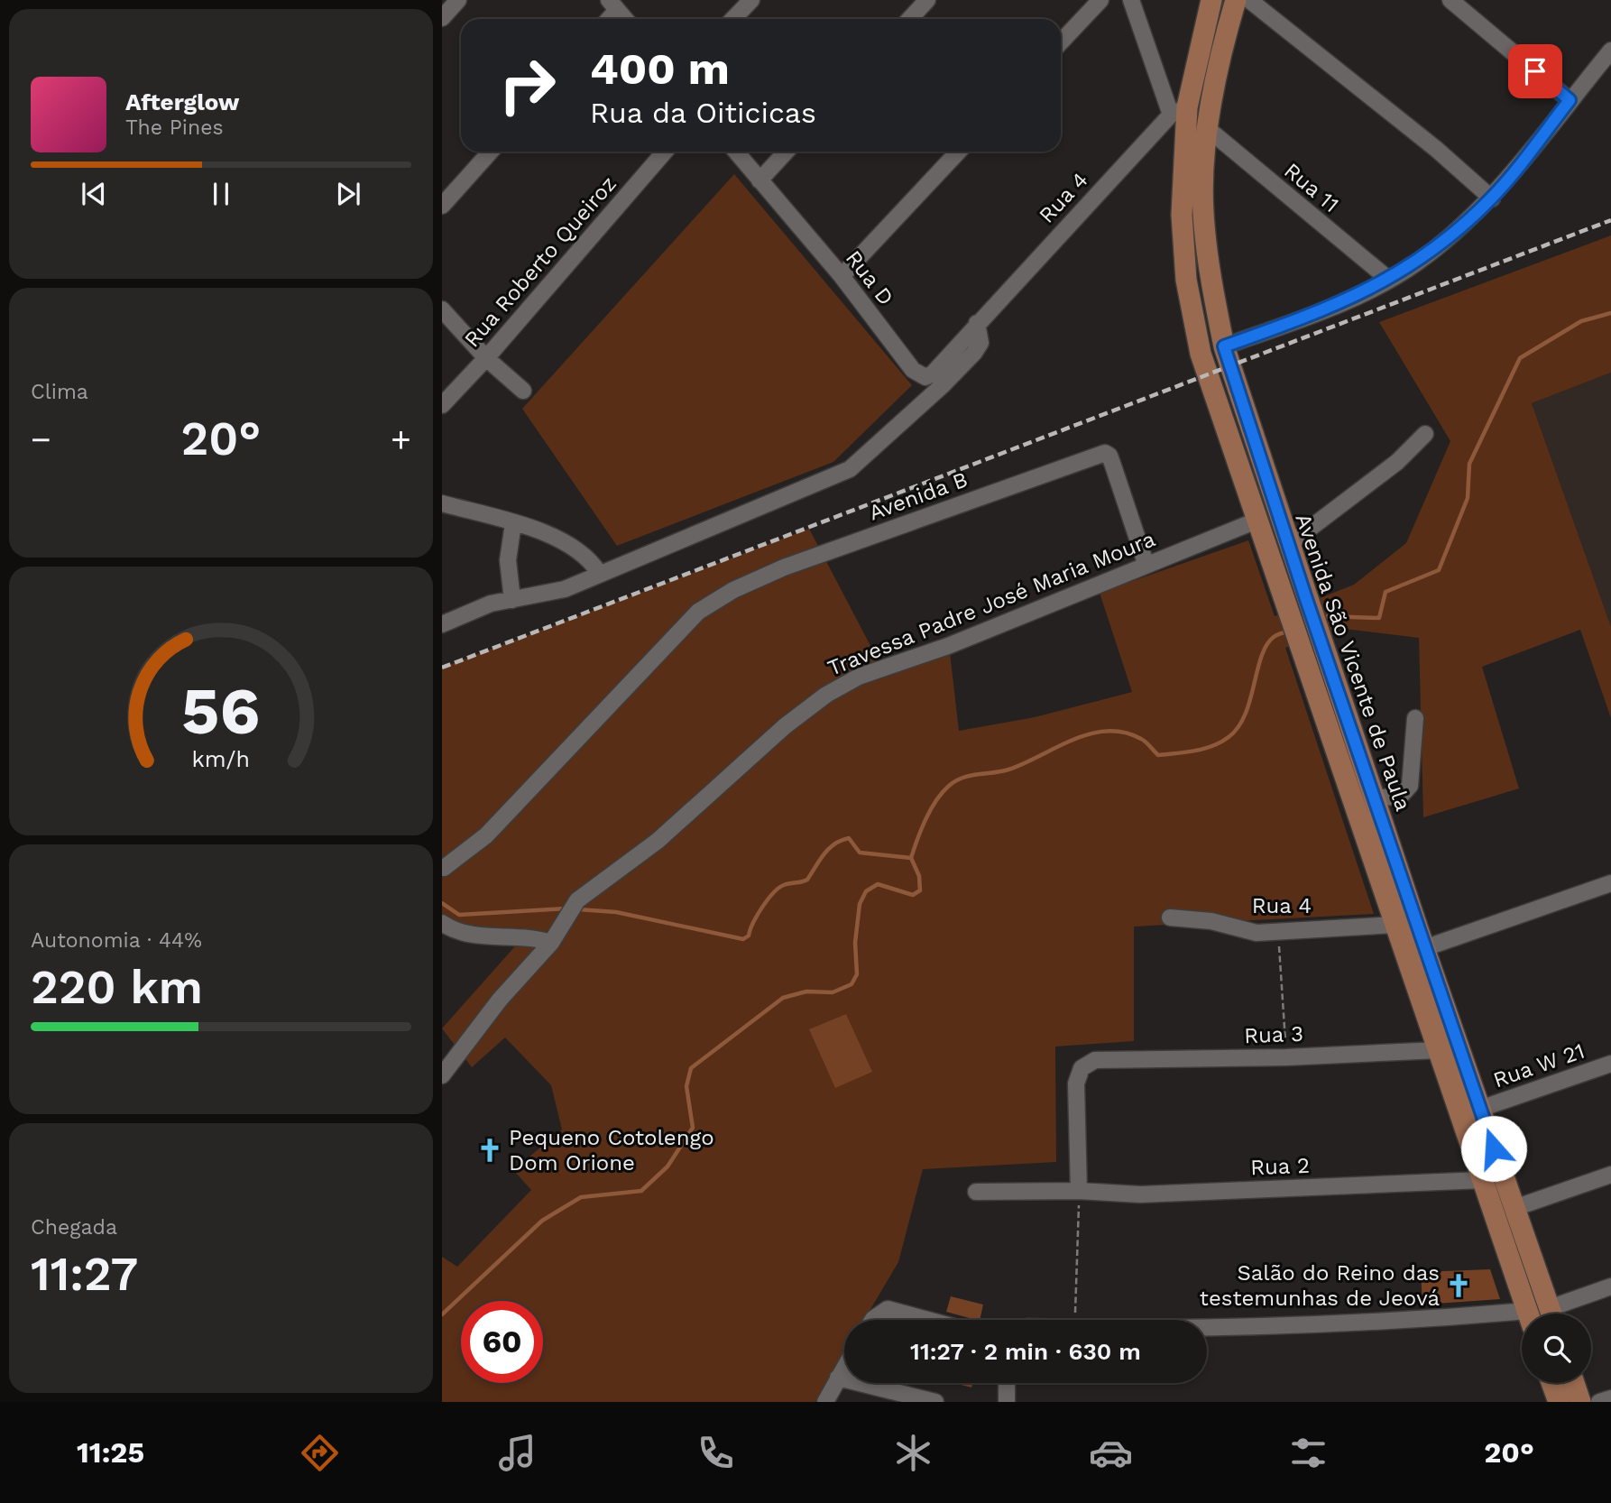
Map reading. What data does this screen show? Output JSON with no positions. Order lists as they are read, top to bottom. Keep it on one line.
{"streets":{"main road":["Avenida São Vicente de Paula"],"street":["Rua 11","Rua 4","Rua Roberto Queiroz","Rua D","Avenida B","Travessa Padre José Maria Moura","Rua 3","Rua W 21","Rua 2"]},"crossings":[["Rua 11","Avenida São Vicente de Paula"],["Rua 4","Rua D"],["Rua 4","Avenida São Vicente de Paula"],["Avenida B","Travessa Padre José Maria Moura"],["Travessa Padre José Maria Moura","Avenida São Vicente de Paula"],["Avenida São Vicente de Paula","Rua 3"],["Avenida São Vicente de Paula","Rua W 21"],["Avenida São Vicente de Paula","Rua 2"],["Rua 3","Rua 2"]],"places":{"church":["Pequeno Cotolengo Dom Orione","Salão do Reino das testemunhas de Jeová"]},"page":{"turn":["400 m","Rua da Oiticicas"],"song":["Afterglow","The Pines"],"tile":["Clima",["Autonomia · 44%","220 km"],["Chegada","11:27"]],"heat":["−","20°","+"],"limit":"60","trip":"11:27 · 2 min · 630 m","tabs":["11:25","20°"],"gauge":["56","km/h"]}}
